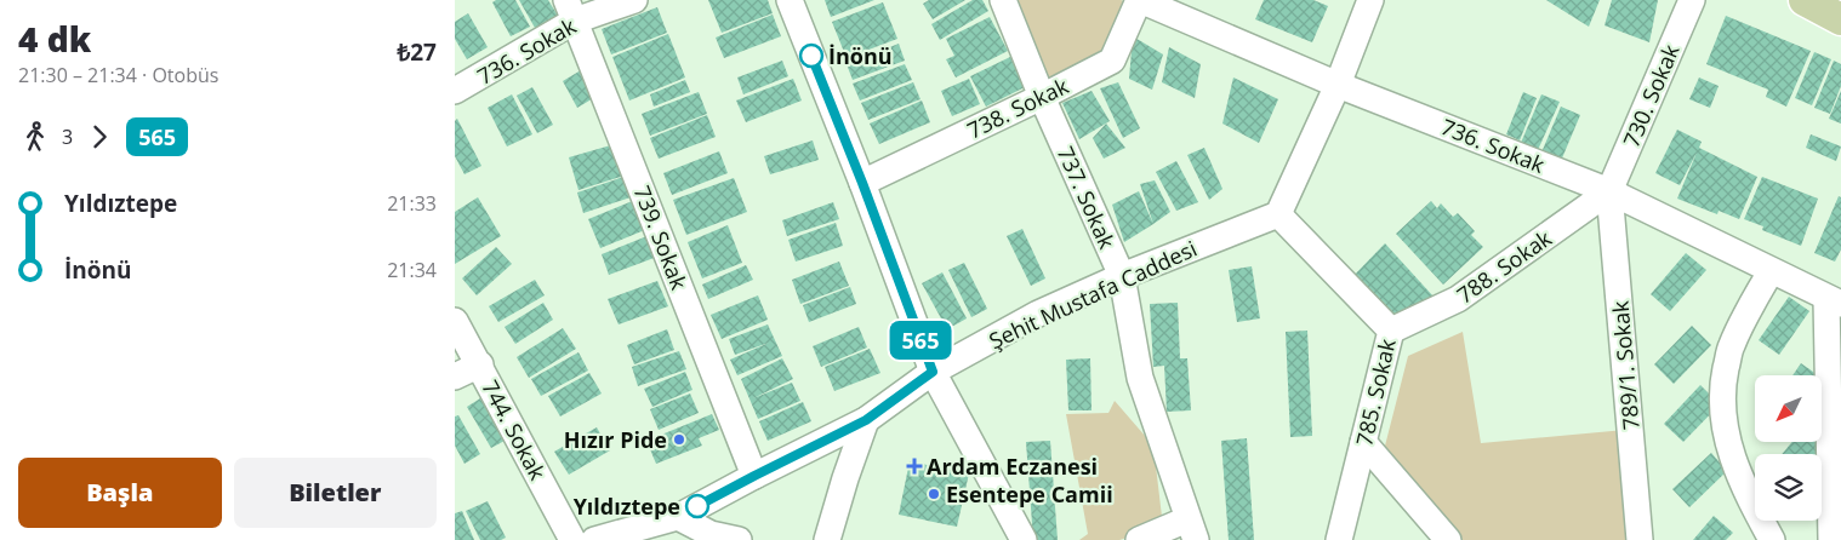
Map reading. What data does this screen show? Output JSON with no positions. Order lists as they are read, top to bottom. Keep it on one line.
{"streets":{"street":["736. Sokak","730. Sokak","738. Sokak","737. Sokak","739. Sokak","788. Sokak","Şehit Mustafa Caddesi","789/1. Sokak","785. Sokak","744. Sokak"]},"crossings":[["736. Sokak","730. Sokak"],["736. Sokak","738. Sokak"],["736. Sokak","739. Sokak"],["736. Sokak","788. Sokak"],["736. Sokak","789/1. Sokak"],["730. Sokak","788. Sokak"],["730. Sokak","789/1. Sokak"],["738. Sokak","737. Sokak"],["737. Sokak","Şehit Mustafa Caddesi"],["739. Sokak","Şehit Mustafa Caddesi"],["788. Sokak","789/1. Sokak"],["788. Sokak","785. Sokak"],["Şehit Mustafa Caddesi","785. Sokak"],["Şehit Mustafa Caddesi","744. Sokak"]],"places":{"other":["İnönü","Hızır Pide","Esentepe Camii","Yıldıztepe"],"health":["Ardam Eczanesi"]},"lines":["bus line 565"],"north":"bottom left","page":{"heading":["4 dk","21:30 – 21:34 · Otobüs","₺27"],"on_map":"565","legs":["3","565"],"list":[{"name":"Yıldıztepe","value":"21:33"},{"name":"İnönü","value":"21:34"}],"buttons":["Başla","Biletler"]}}
